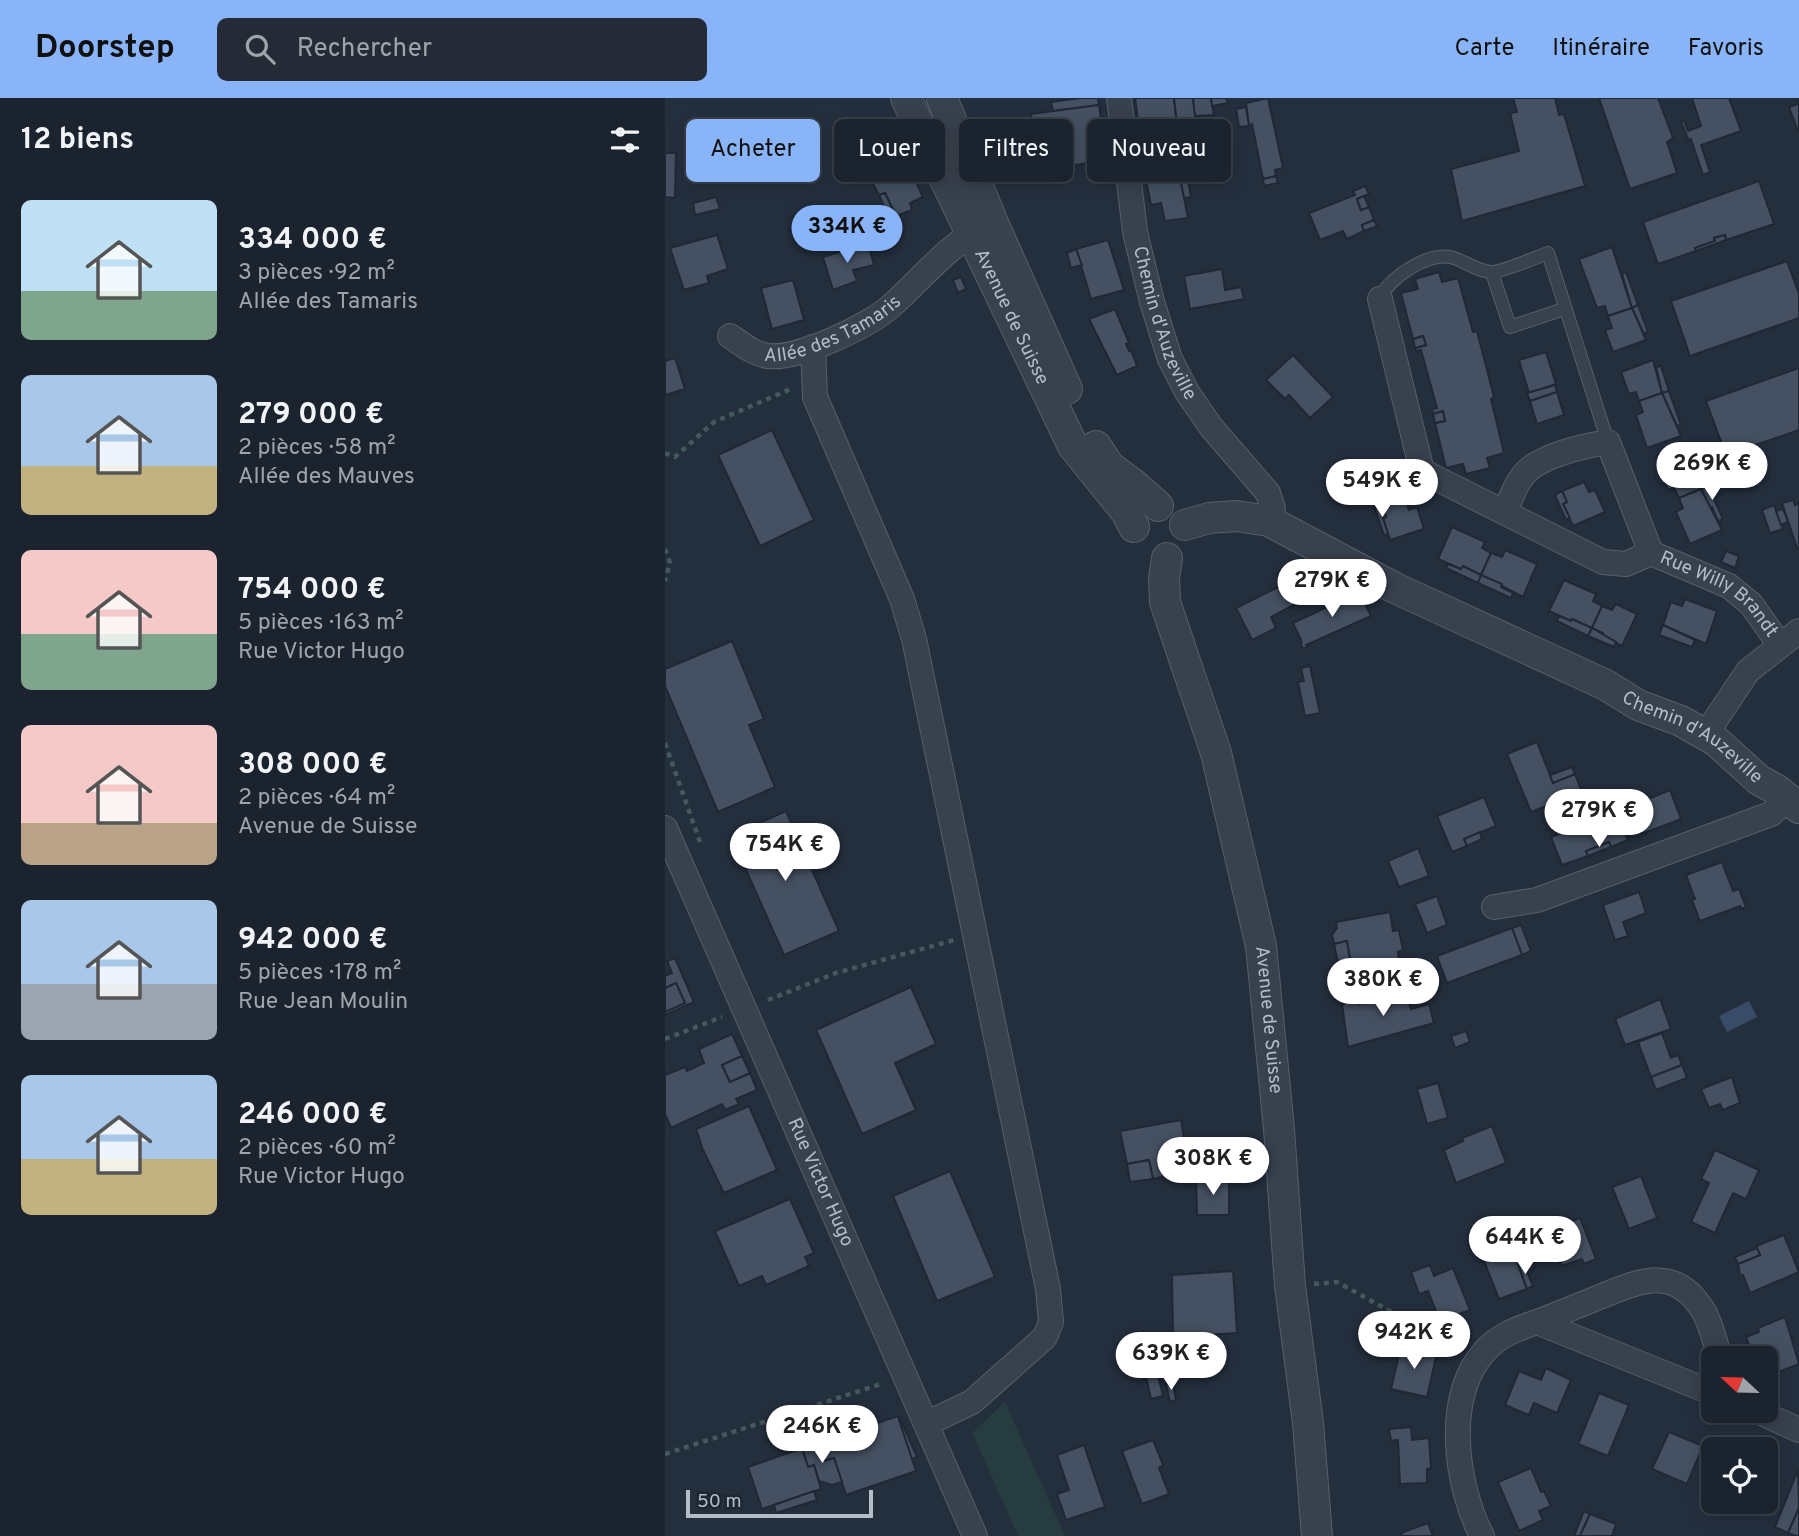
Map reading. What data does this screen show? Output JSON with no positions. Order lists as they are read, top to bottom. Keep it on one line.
{"streets":{"street":["Avenue de Suisse","Chemin d'Auzeville","Allée des Tamaris","Rue Willy Brandt","Rue Victor Hugo"]},"crossings":[["Avenue de Suisse","Chemin d'Auzeville"],["Avenue de Suisse","Allée des Tamaris"]],"scale_bar":"50 m","north":"left","page":{"header":"Doorstep","search":"Rechercher","nav":["Carte","Itinéraire","Favoris"],"heading":"12 biens","chip":["Acheter","Louer","Filtres","Nouveau"],"list":[{"name":"334 000 €","note":"3 pièces · 92 m² · Allée des Tamaris"},{"name":"279 000 €","note":"2 pièces · 58 m² · Allée des Mauves"},{"name":"754 000 €","note":"5 pièces · 163 m² · Rue Victor Hugo"},{"name":"308 000 €","note":"2 pièces · 64 m² · Avenue de Suisse"},{"name":"942 000 €","note":"5 pièces · 178 m² · Rue Jean Moulin"},{"name":"246 000 €","note":"2 pièces · 60 m² · Rue Victor Hugo"}],"price":["334K €","269K €","549K €","279K €","279K €","754K €","380K €","308K €","644K €","942K €","639K €","246K €"],"scale":"50 m"}}
